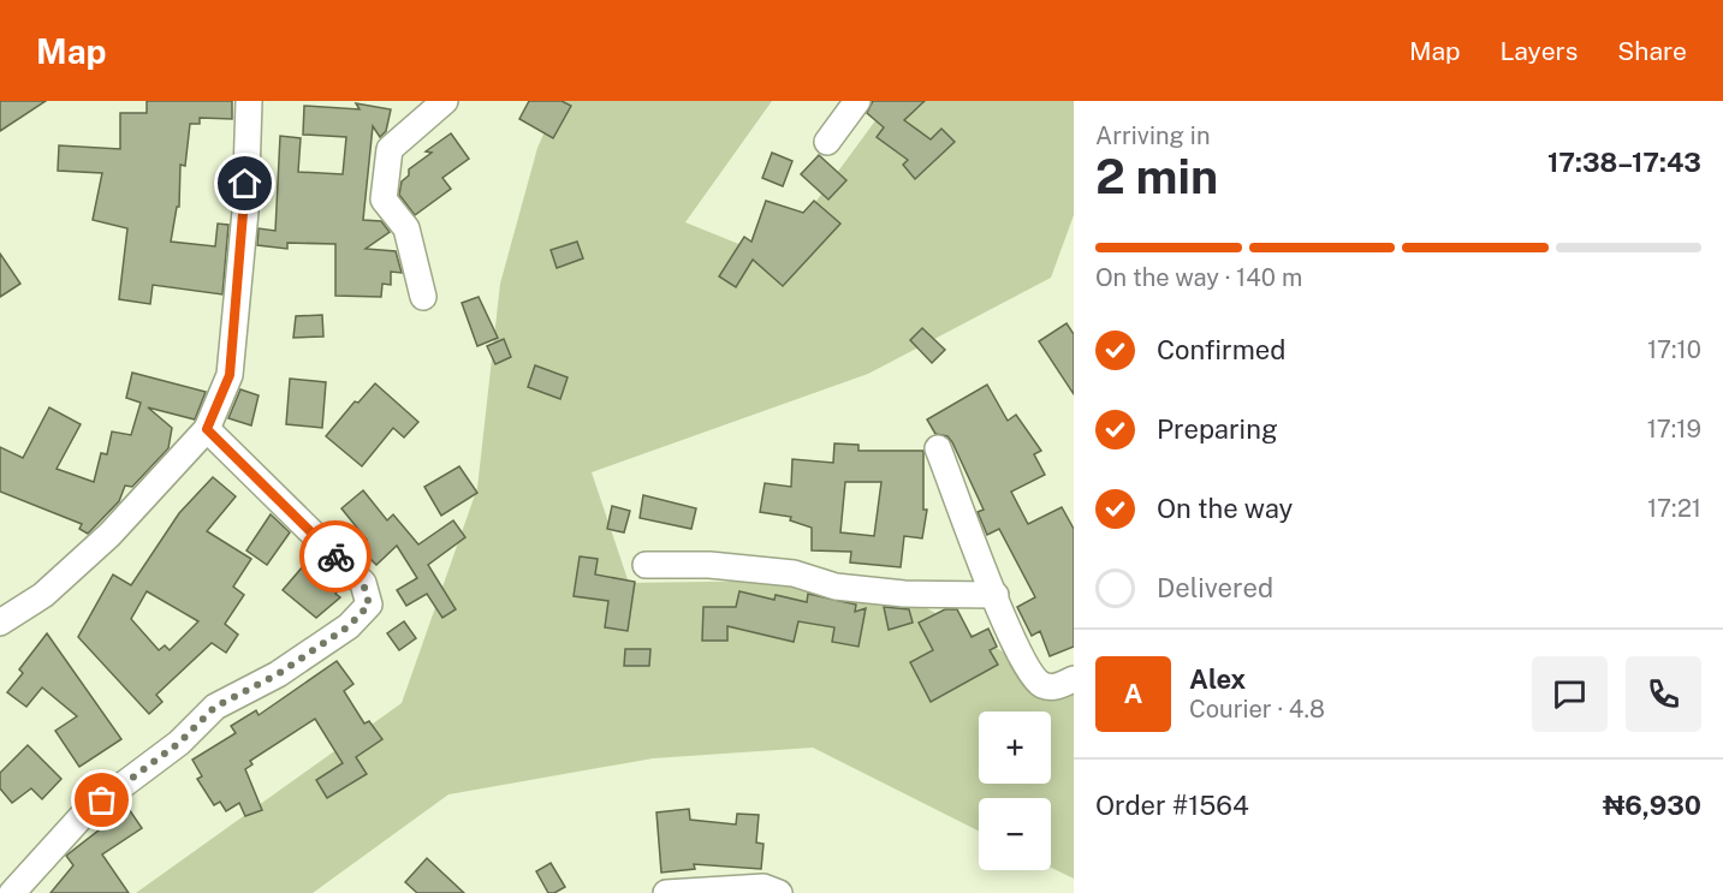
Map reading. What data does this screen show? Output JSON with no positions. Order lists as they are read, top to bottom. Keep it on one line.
{"page":{"header":"Map","nav":["Map","Layers","Share"],"heading":["2 min","Arriving in","17:38–17:43"],"panel":["Alex","Courier · 4.8","Order #1564","₦6,930"],"bar":"On the way · 140 m","list":[["Confirmed","17:10"],["Preparing","17:19"],["On the way","17:21"],"Delivered"],"round":"A","map_buttons":["+","−"]}}
